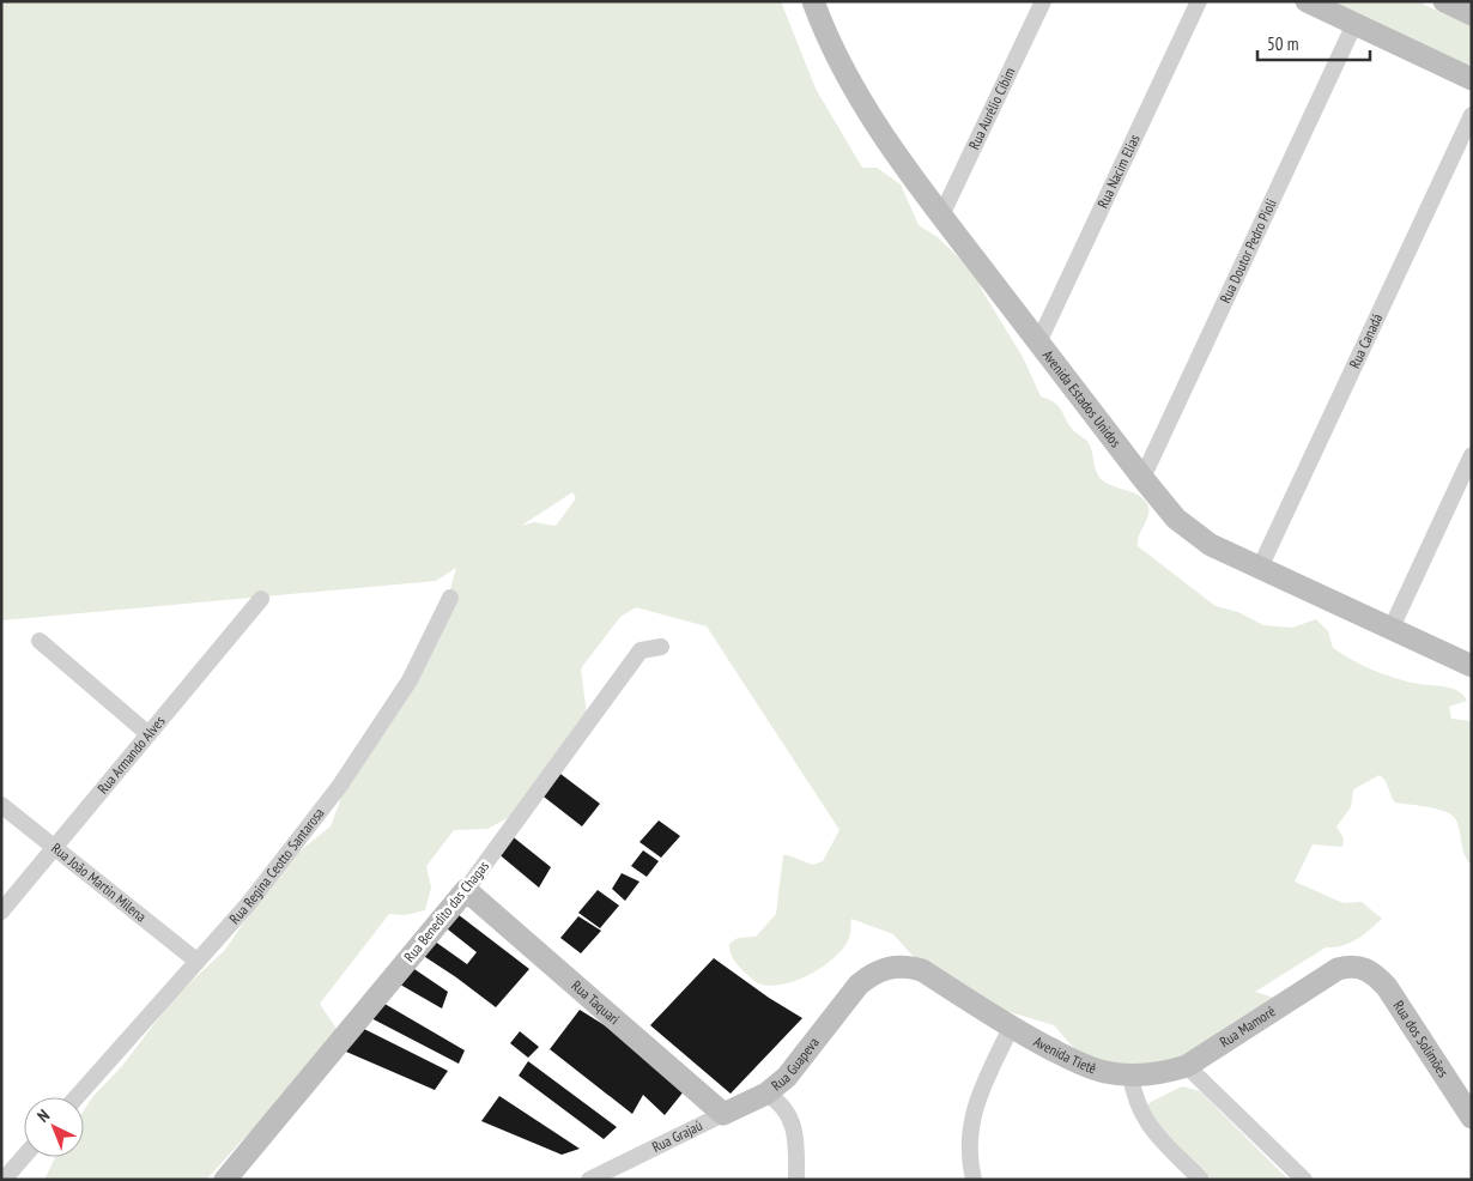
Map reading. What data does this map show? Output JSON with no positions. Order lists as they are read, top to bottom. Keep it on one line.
{"streets":{"street":["Rua Aurélio Cibim","Rua Nacim Elias","Rua Doutor Pedro Pioli","Rua Canadá","Avenida Estados Unidos","Rua Armando Alves","Rua Regina Ceotto Santarosa","Rua João Martin Milena","Rua Benedito das Chagas","Rua Taquari","Rua Mamoré","Rua dos Solimões","Avenida Tietê","Rua Guapeva","Rua Grajaú"]},"crossings":[["Rua Aurélio Cibim","Avenida Estados Unidos"],["Rua Nacim Elias","Avenida Estados Unidos"],["Rua Doutor Pedro Pioli","Avenida Estados Unidos"],["Rua Canadá","Avenida Estados Unidos"],["Rua Armando Alves","Rua João Martin Milena"],["Rua Regina Ceotto Santarosa","Rua João Martin Milena"],["Rua Benedito das Chagas","Rua Taquari"],["Rua Taquari","Rua Grajaú"],["Rua Mamoré","Rua dos Solimões"],["Rua Mamoré","Avenida Tietê"],["Avenida Tietê","Rua Guapeva"],["Rua Guapeva","Rua Grajaú"]],"scale_bar":"50 m","north":"top left"}
